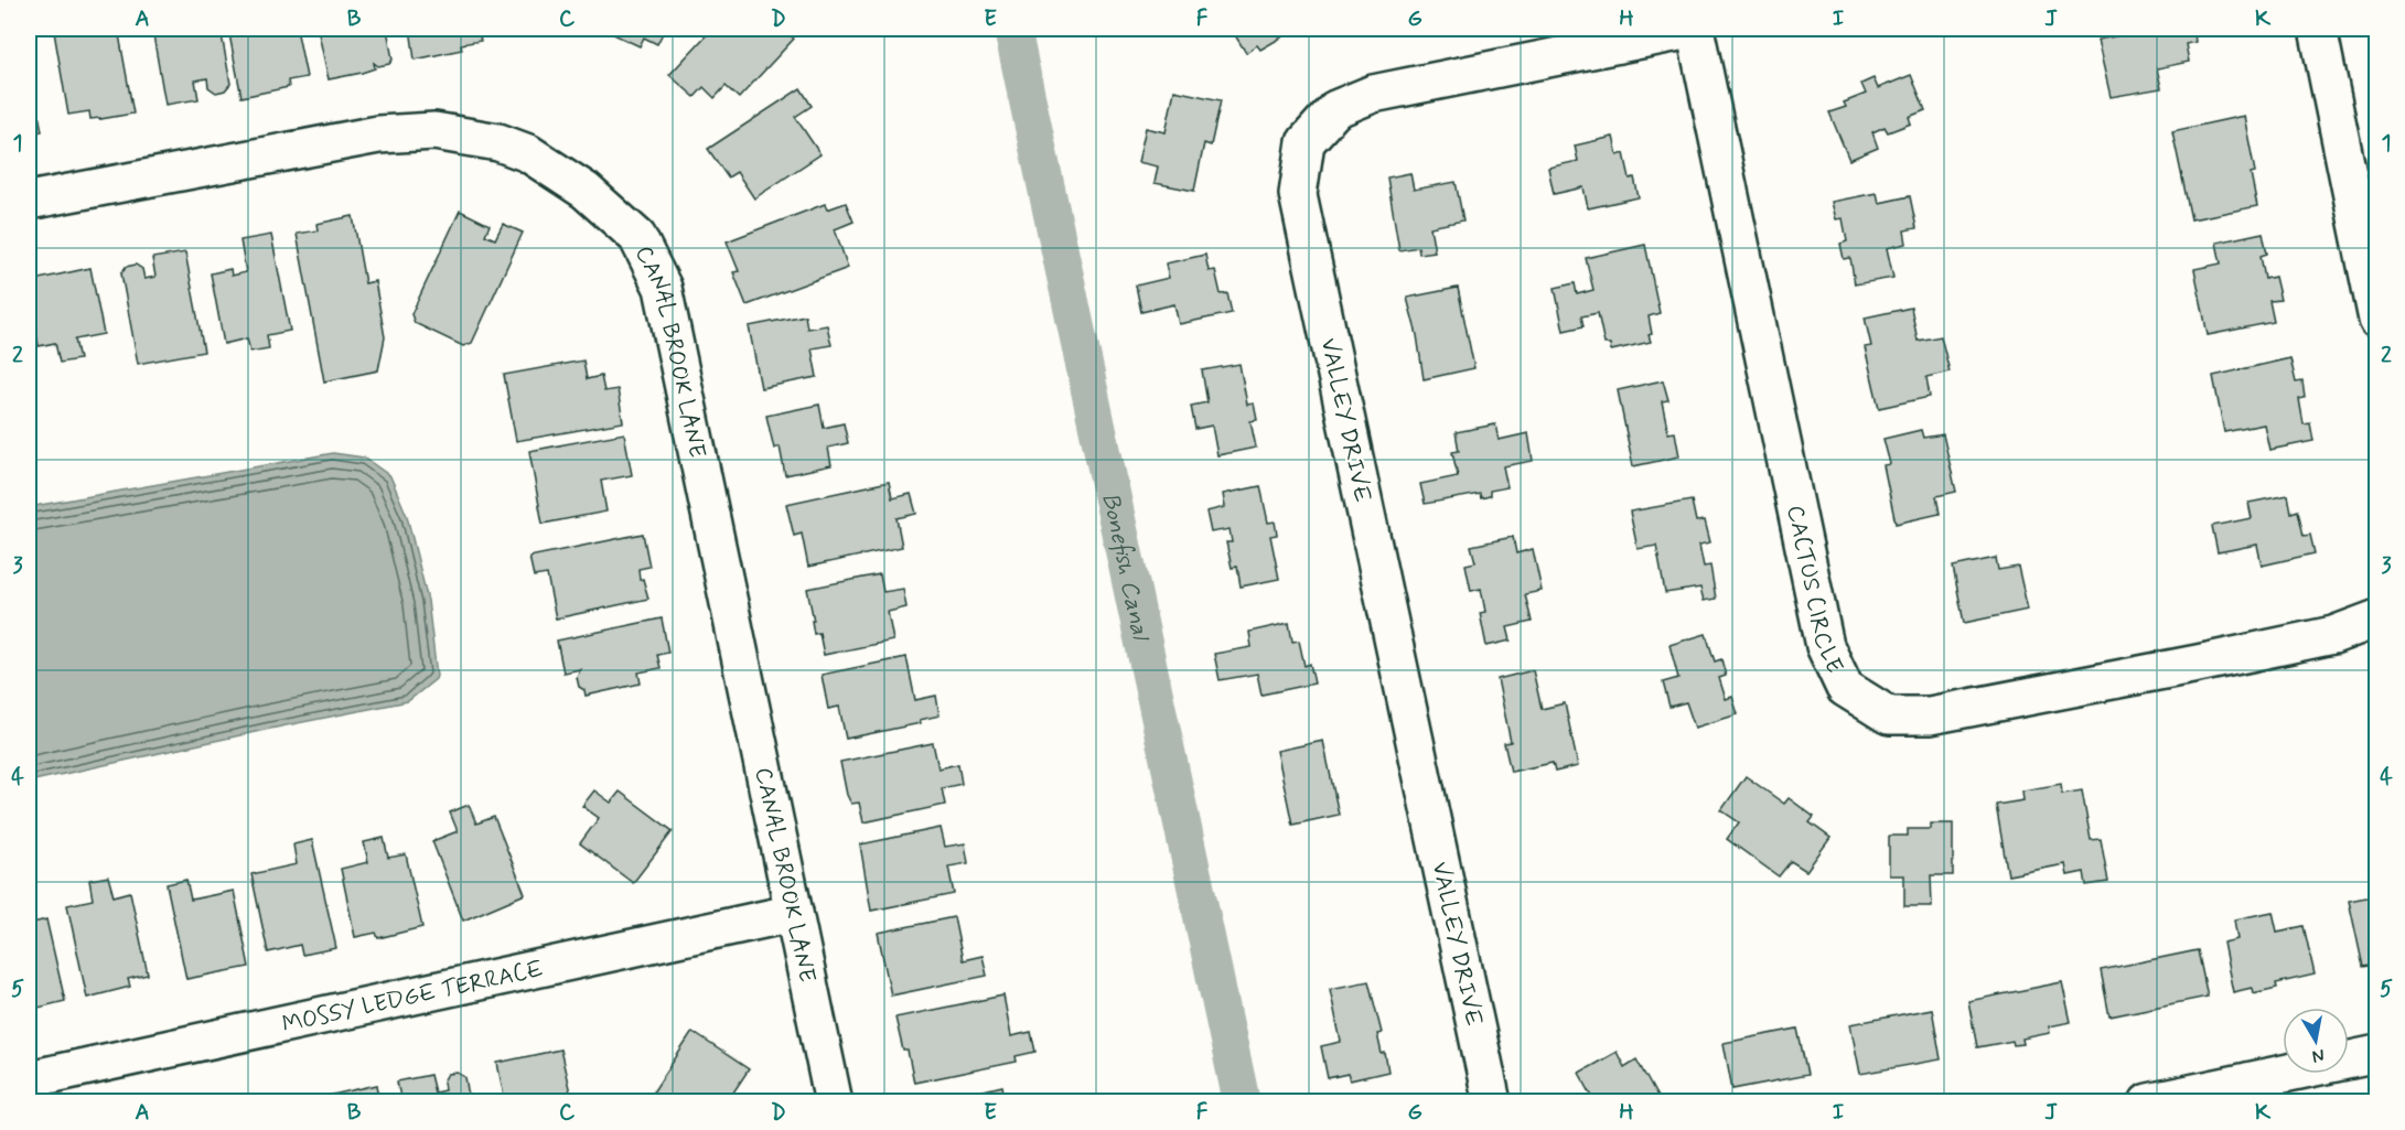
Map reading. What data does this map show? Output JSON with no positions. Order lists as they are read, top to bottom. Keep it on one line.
{"streets":{"street":["CANAL BROOK LANE","VALLEY DRIVE","CACTUS CIRCLE","MOSSY LEDGE TERRACE"]},"crossings":[["CANAL BROOK LANE","MOSSY LEDGE TERRACE"],["VALLEY DRIVE","CACTUS CIRCLE"]],"water":["Bonefish Canal"],"north":"bottom","grid":{"columns":["A","B","C","D","E","F","G","H","I","J","K"],"rows":["1","2","3","4","5"]}}
